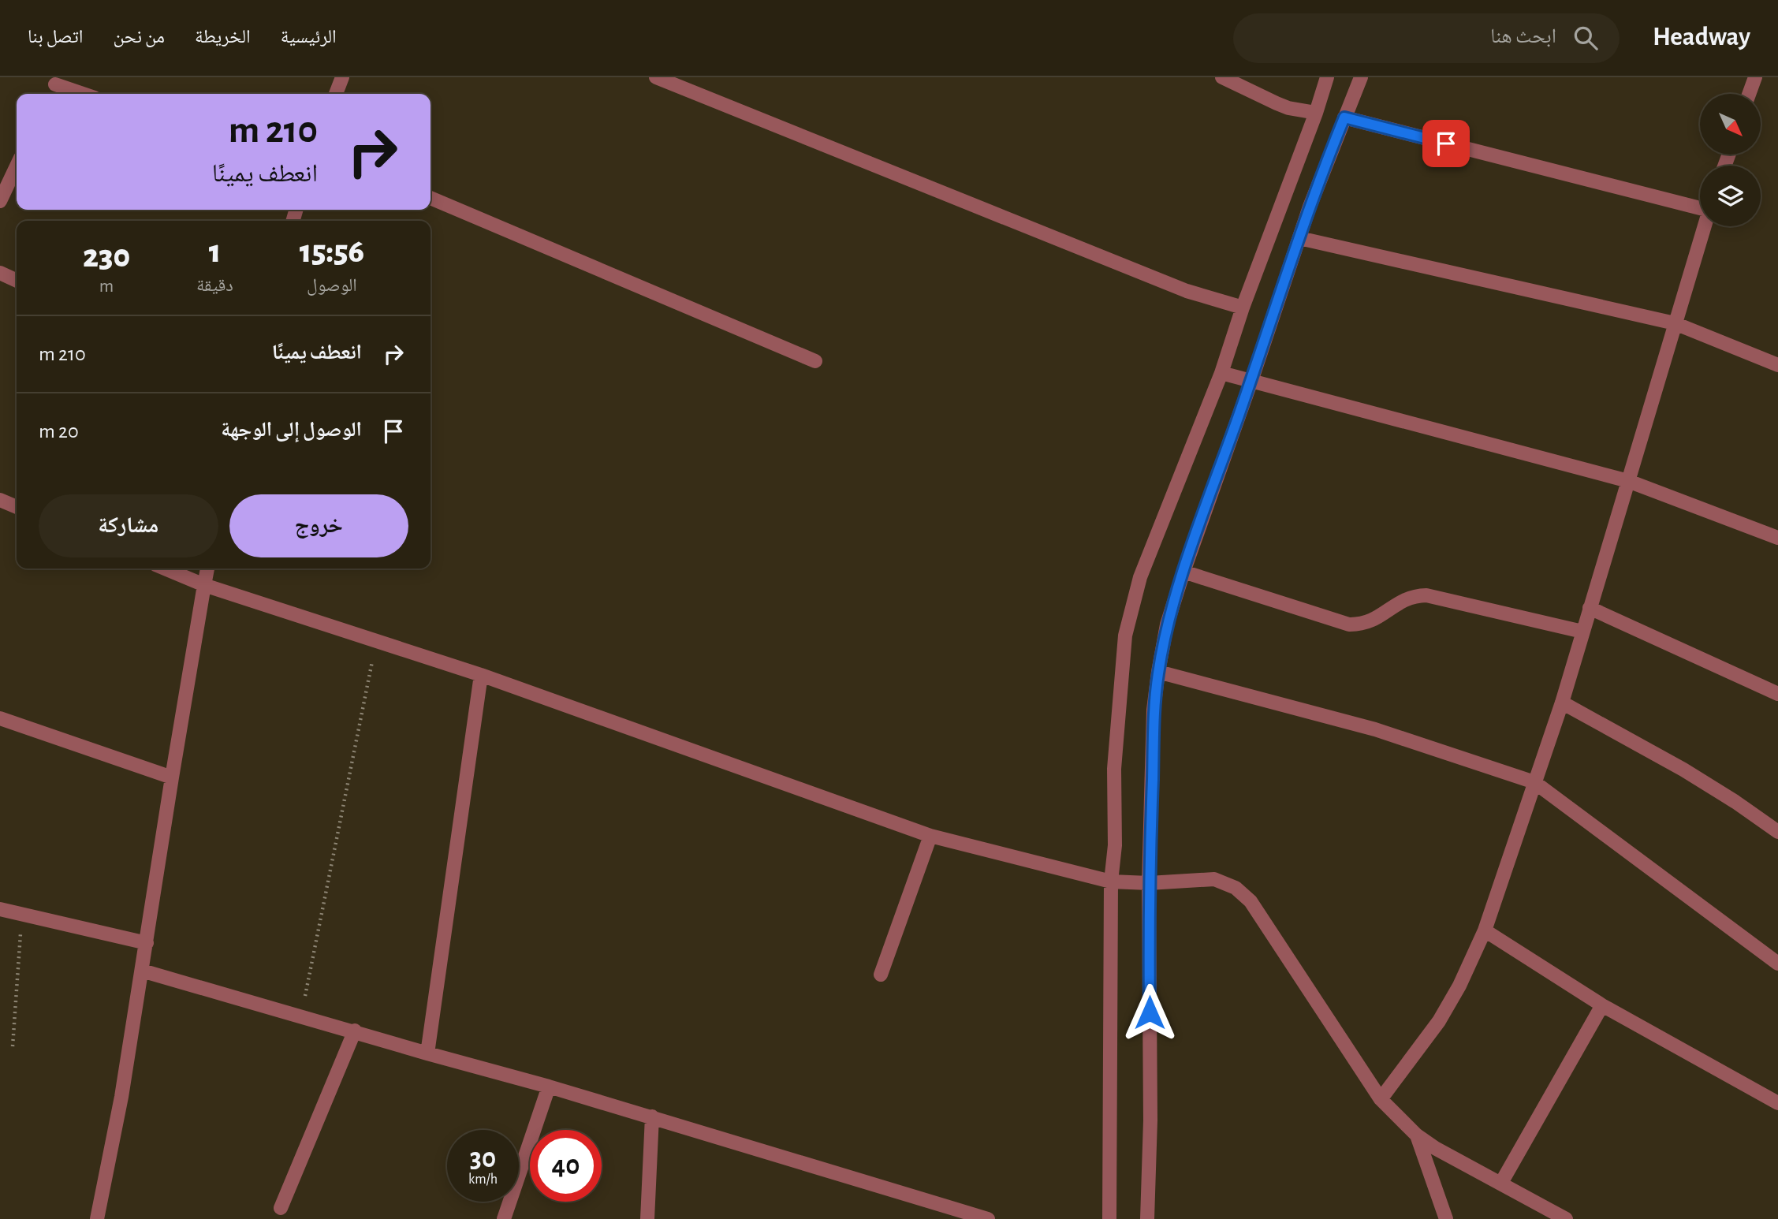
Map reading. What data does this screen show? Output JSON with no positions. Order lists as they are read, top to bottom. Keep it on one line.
{"north":"bottom right","page":{"header":"Headway","search":"ابحث هنا","nav":["الرئيسية","الخريطة","من نحن","اتصل بنا"],"turn":["210 m","انعطف يمينًا"],"eta":["15:56","الوصول","1","دقيقة","230","m"],"list":[{"name":"انعطف يمينًا","value":"210 m"},{"name":"الوصول إلى الوجهة","value":"20 m"}],"buttons":["خروج","مشاركة"],"speed":"30 km/h","limit":"40"}}
